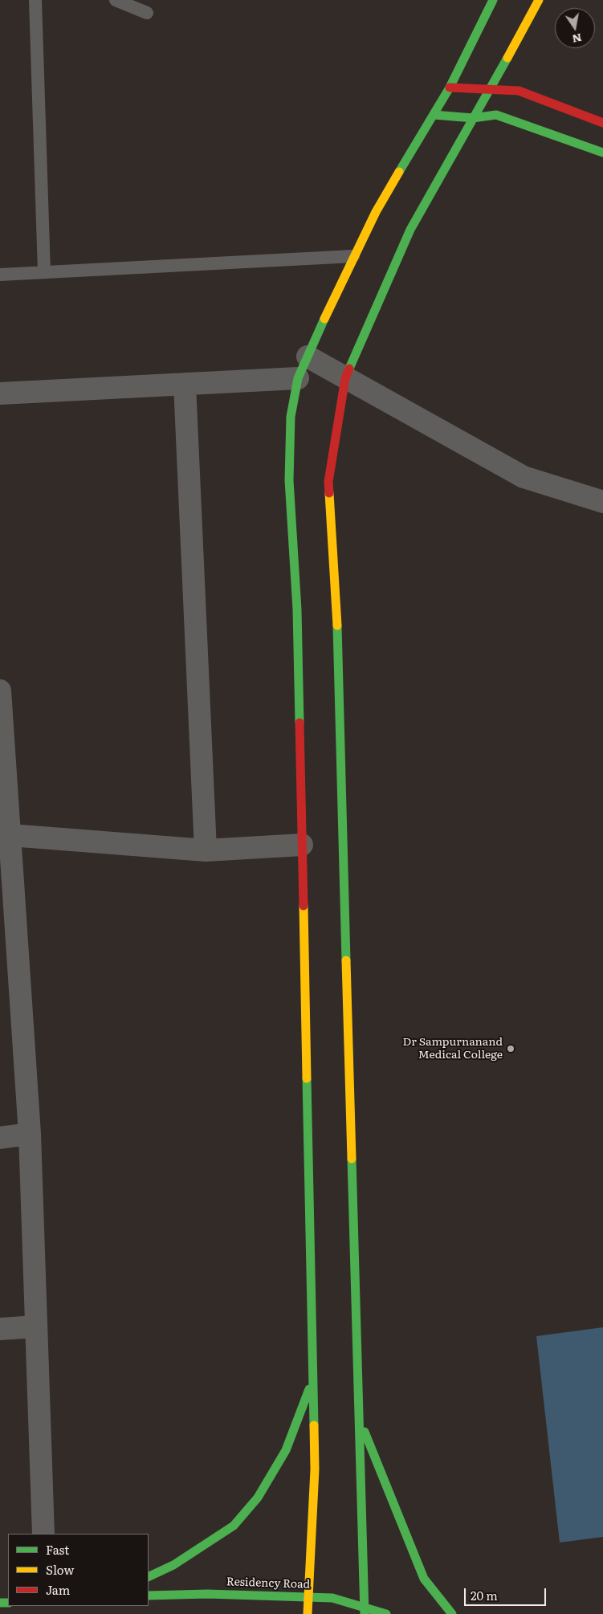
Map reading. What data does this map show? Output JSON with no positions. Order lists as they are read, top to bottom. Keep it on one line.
{"streets":{"street":["Residency Road"]},"places":["Dr Sampurnanand Medical College"],"legend":["Fast","Slow","Jam"],"scale_bar":"20 m","north":"bottom"}
